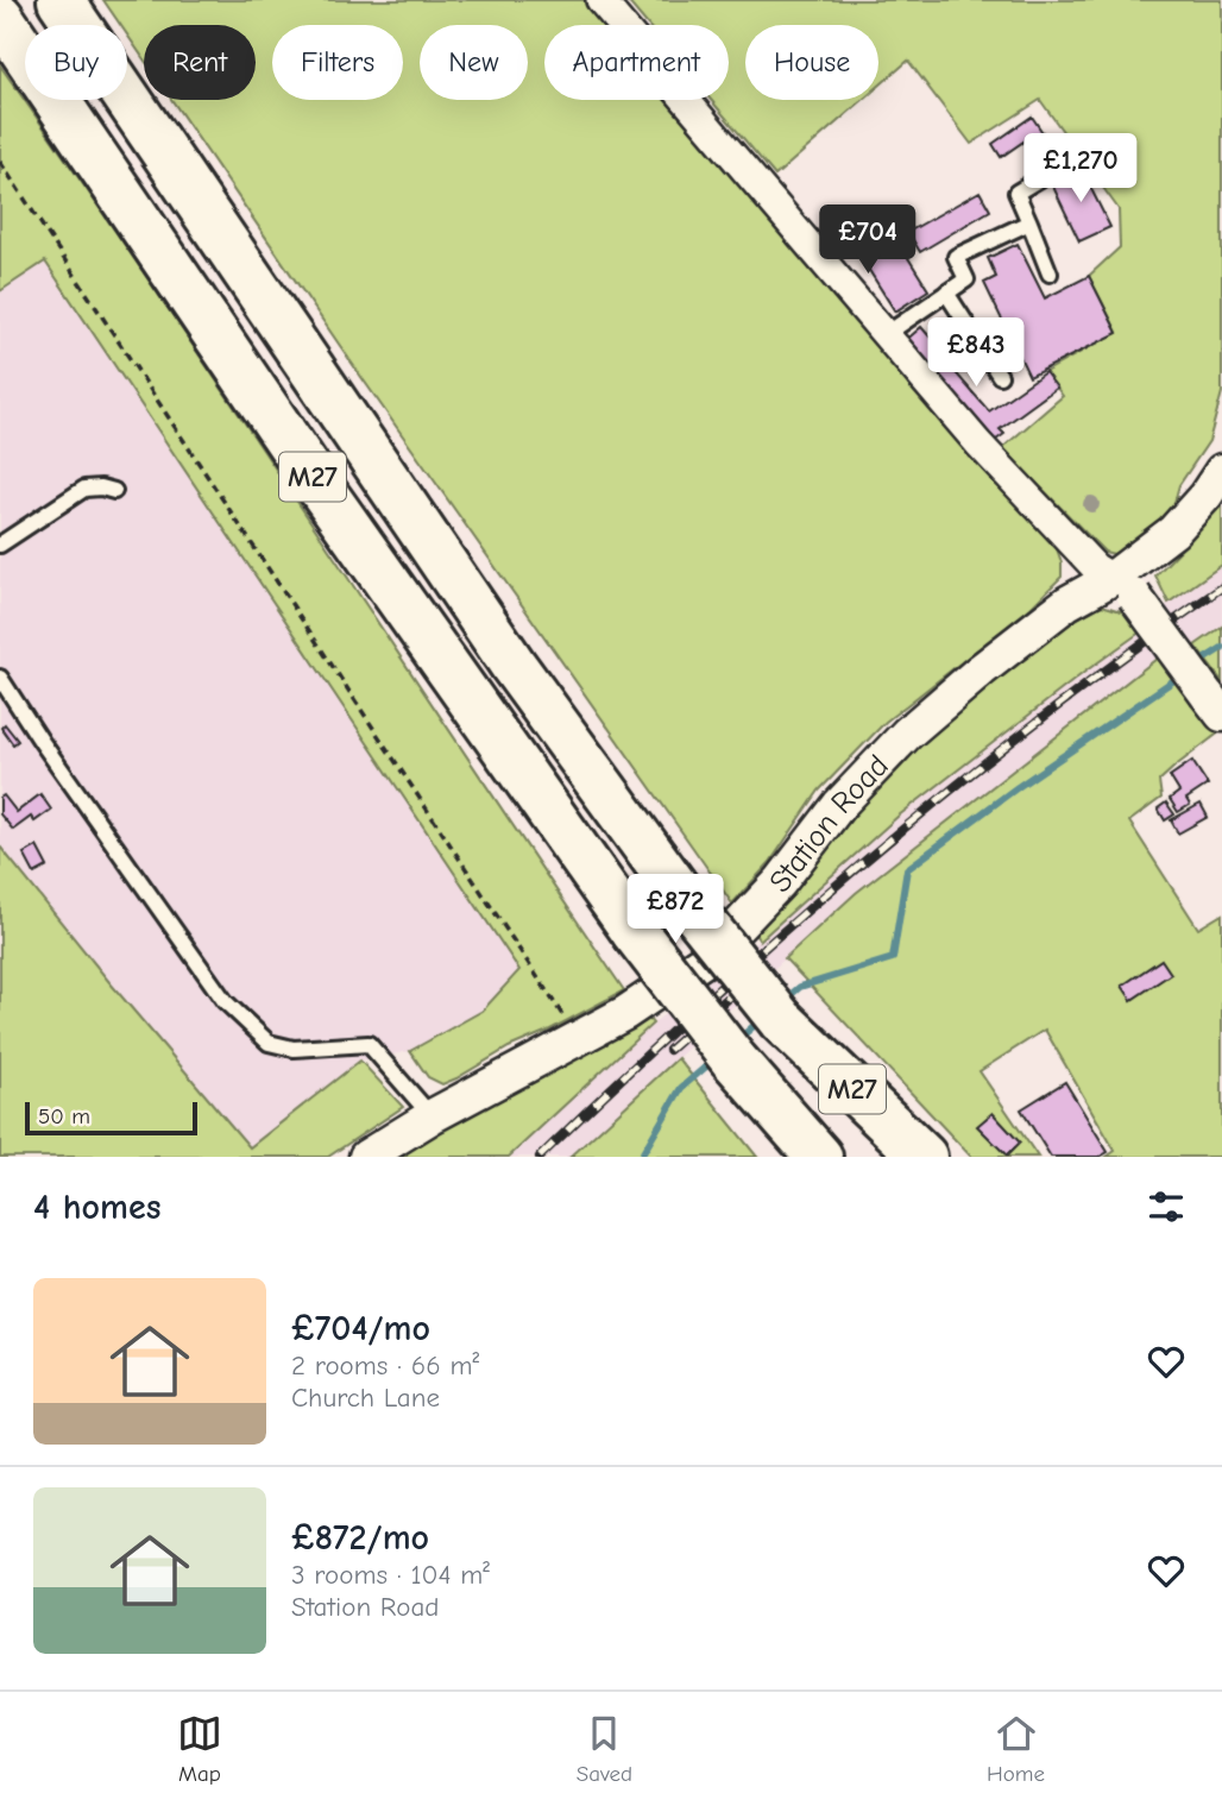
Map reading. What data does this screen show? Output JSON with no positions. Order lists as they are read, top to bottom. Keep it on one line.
{"streets":{"highway":["M27"],"street":["Station Road"]},"scale_bar":"50 m","page":{"chip":["Buy","Rent","Filters","New","Apartment","House"],"price":["£1,270","£704","£843","£872"],"scale":"50 m","heading":"4 homes","list":[{"name":"£704/mo","note":"2 rooms · 66 m² · Church Lane"},{"name":"£872/mo","note":"3 rooms · 104 m² · Station Road"}],"tabs":["Map","Saved","Home"]}}
